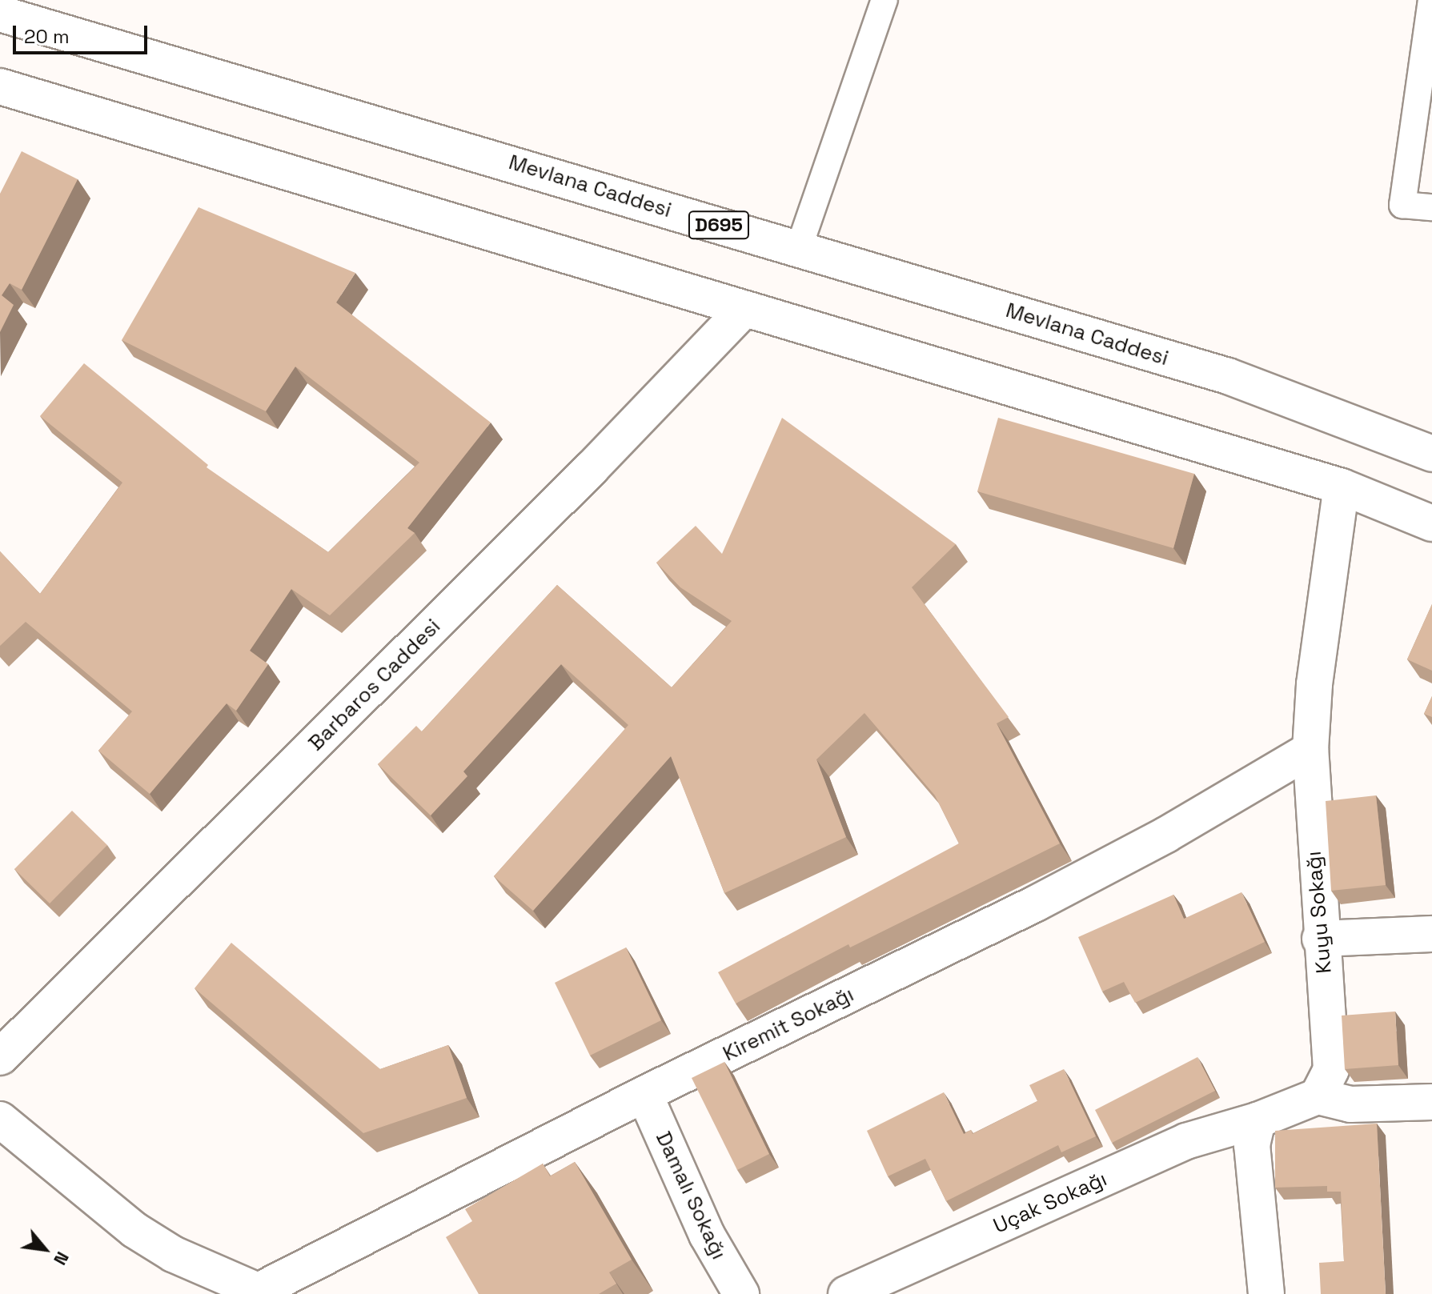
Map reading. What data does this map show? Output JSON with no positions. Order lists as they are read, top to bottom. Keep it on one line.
{"streets":{"street":["Mevlana Caddesi","D695","Barbaros Caddesi","Kuyu Sokağı","Kiremit Sokağı","Damalı Sokağı","Uçak Sokağı"]},"crossings":[["Kuyu Sokağı","Kiremit Sokağı"],["Kiremit Sokağı","Damalı Sokağı"]],"scale_bar":"20 m","north":"bottom right"}
